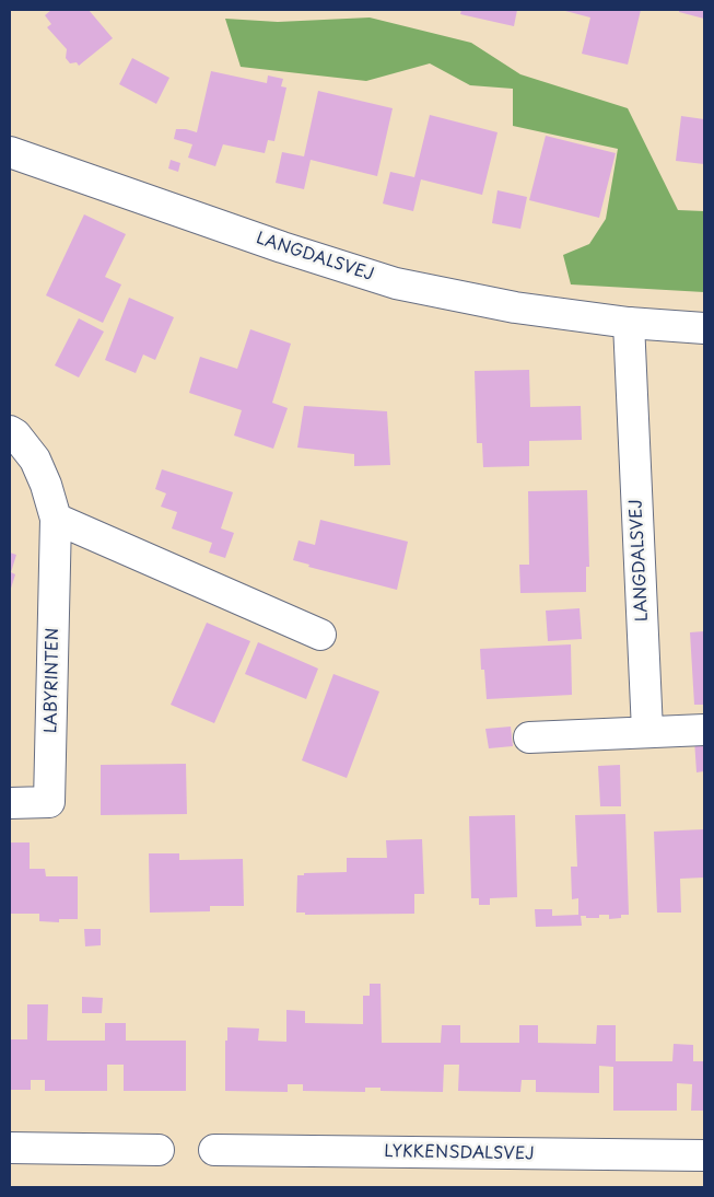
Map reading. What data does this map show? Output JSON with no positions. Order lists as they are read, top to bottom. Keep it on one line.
{"streets":{"street":["LANGDALSVEJ","LABYRINTEN","LYKKENSDALSVEJ"]}}
